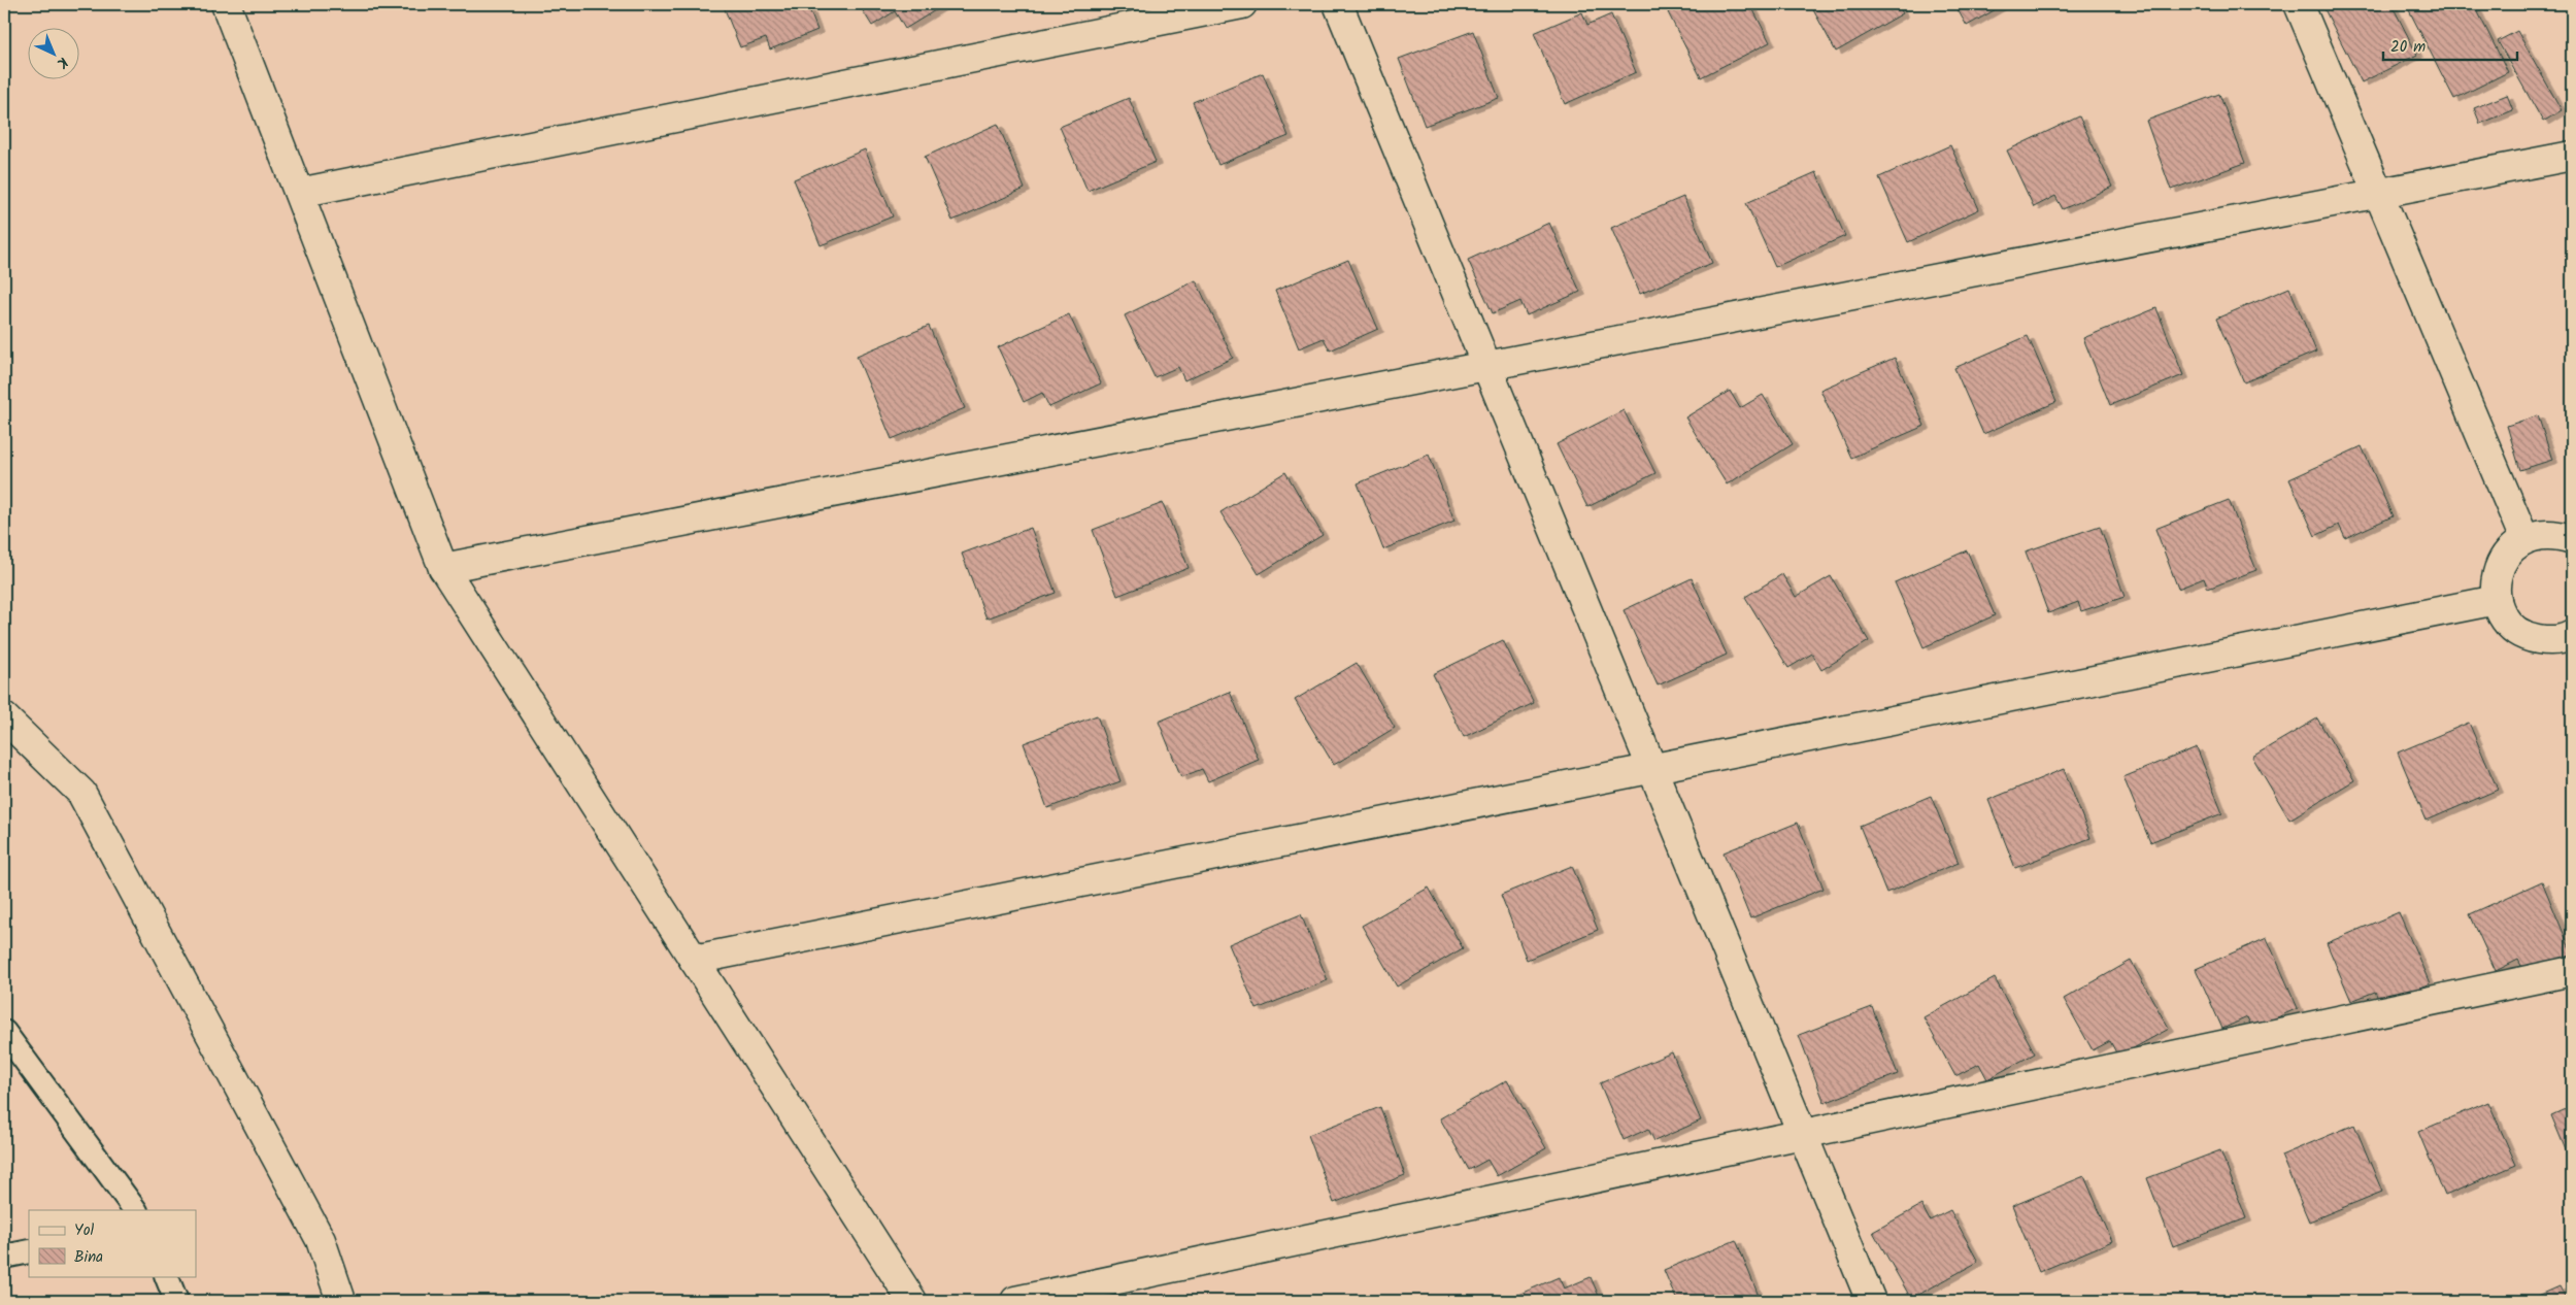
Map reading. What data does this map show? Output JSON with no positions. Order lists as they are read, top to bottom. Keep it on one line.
{"legend":["Yol","Bina"],"scale_bar":"20 m","north":"bottom right"}
